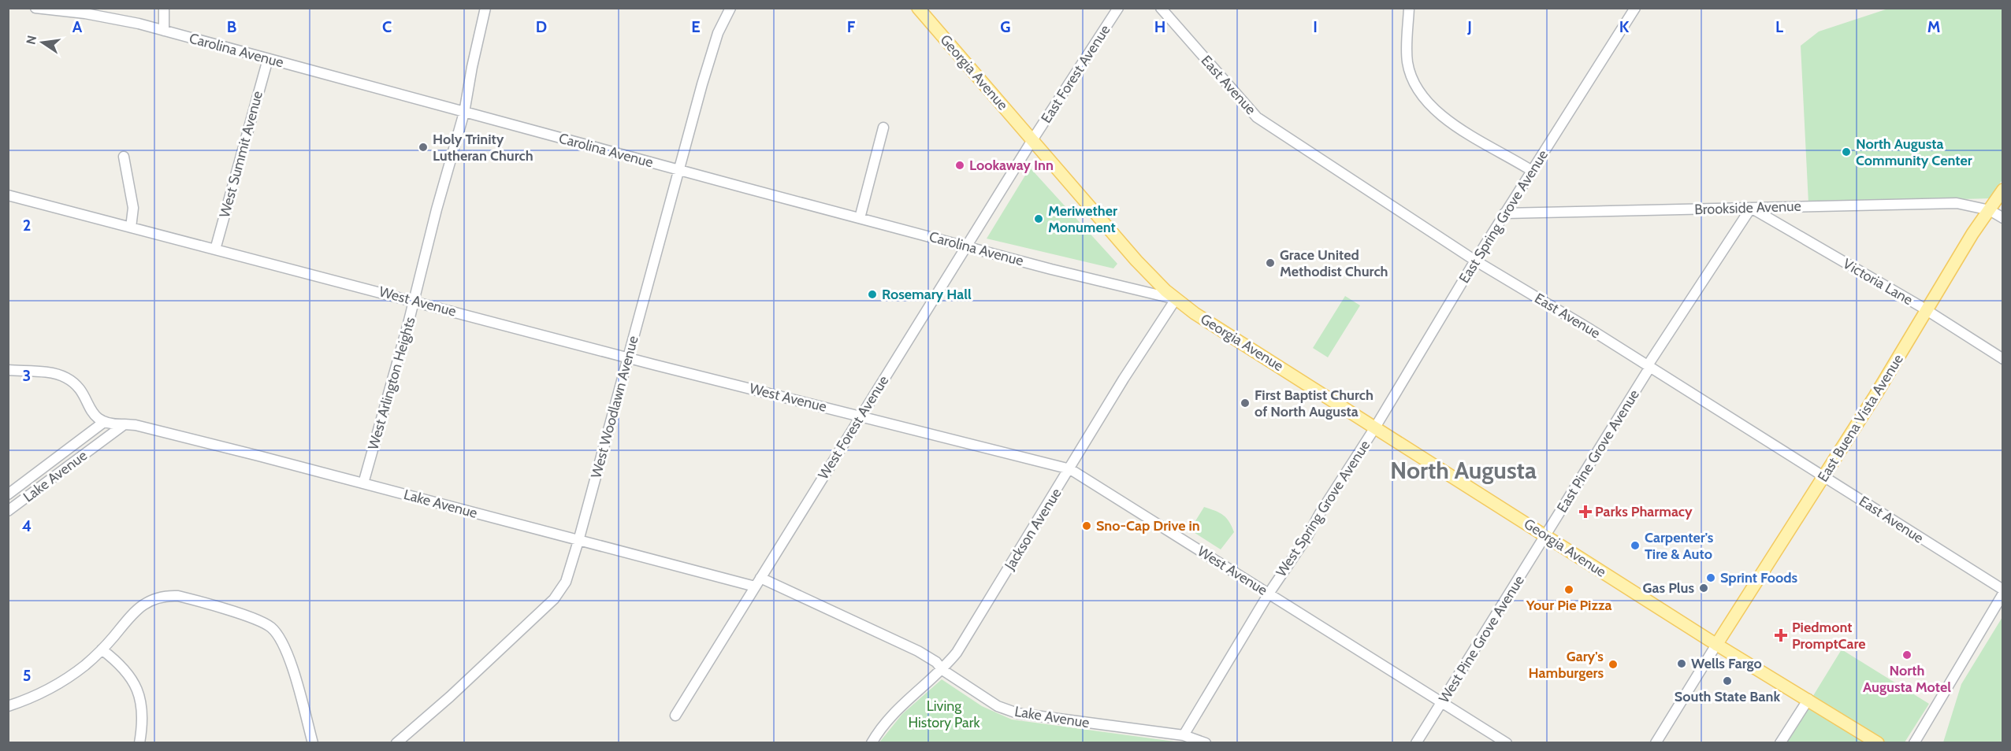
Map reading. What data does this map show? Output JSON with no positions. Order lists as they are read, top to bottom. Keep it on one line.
{"streets":{"main road":["Georgia Avenue","East Buena Vista Avenue"],"street":["Carolina Avenue","East Forest Avenue","East Avenue","West Summit Avenue","Brookside Avenue","East Spring Grove Avenue","Victoria Lane","West Avenue","West Arlington Heights","West Woodlawn Avenue","West Forest Avenue","East Pine Grove Avenue","Lake Avenue","West Spring Grove Avenue","Jackson Avenue","West Pine Grove Avenue"]},"crossings":[["Carolina Avenue","Georgia Avenue"],["Carolina Avenue","West Summit Avenue"],["Carolina Avenue","West Arlington Heights"],["Carolina Avenue","West Woodlawn Avenue"],["Carolina Avenue","West Forest Avenue"],["Carolina Avenue","Jackson Avenue"],["Georgia Avenue","East Forest Avenue"],["Georgia Avenue","East Spring Grove Avenue"],["Georgia Avenue","East Buena Vista Avenue"],["Georgia Avenue","West Forest Avenue"],["Georgia Avenue","East Pine Grove Avenue"],["Georgia Avenue","West Spring Grove Avenue"],["Georgia Avenue","Jackson Avenue"],["Georgia Avenue","West Pine Grove Avenue"],["East Forest Avenue","West Forest Avenue"],["East Avenue","East Spring Grove Avenue"],["East Avenue","East Buena Vista Avenue"],["East Avenue","East Pine Grove Avenue"],["West Summit Avenue","West Avenue"],["Brookside Avenue","East Spring Grove Avenue"],["Brookside Avenue","Victoria Lane"],["Brookside Avenue","East Buena Vista Avenue"],["Brookside Avenue","East Pine Grove Avenue"],["East Spring Grove Avenue","West Spring Grove Avenue"],["Victoria Lane","East Buena Vista Avenue"],["Victoria Lane","East Pine Grove Avenue"],["West Avenue","West Arlington Heights"],["West Avenue","West Woodlawn Avenue"],["West Avenue","West Forest Avenue"],["West Avenue","West Spring Grove Avenue"],["West Avenue","Jackson Avenue"],["West Avenue","West Pine Grove Avenue"],["West Arlington Heights","Lake Avenue"],["West Woodlawn Avenue","Lake Avenue"],["West Forest Avenue","Lake Avenue"],["East Pine Grove Avenue","West Pine Grove Avenue"],["Lake Avenue","West Spring Grove Avenue"],["Lake Avenue","Jackson Avenue"]],"districts":["North Augusta"],"parks":["Living History Park"],"places":{"other":["Holy Trinity Lutheran Church","North Augusta Community Center","Lookaway Inn","Meriwether Monument","Grace United Methodist Church","Rosemary Hall","First Baptist Church of North Augusta","Sno-Cap Drive in","Carpenter's Tire & Auto","Sprint Foods","Gas Plus","Your Pie Pizza","North Augusta Motel","Wells Fargo","Gary's Hamburgers","South State Bank"],"health":["Parks Pharmacy","Piedmont PromptCare"]},"north":"left","grid":{"columns":["A","B","C","D","E","F","G","H","I","J","K","L","M"],"rows":["2","3","4","5"]}}
